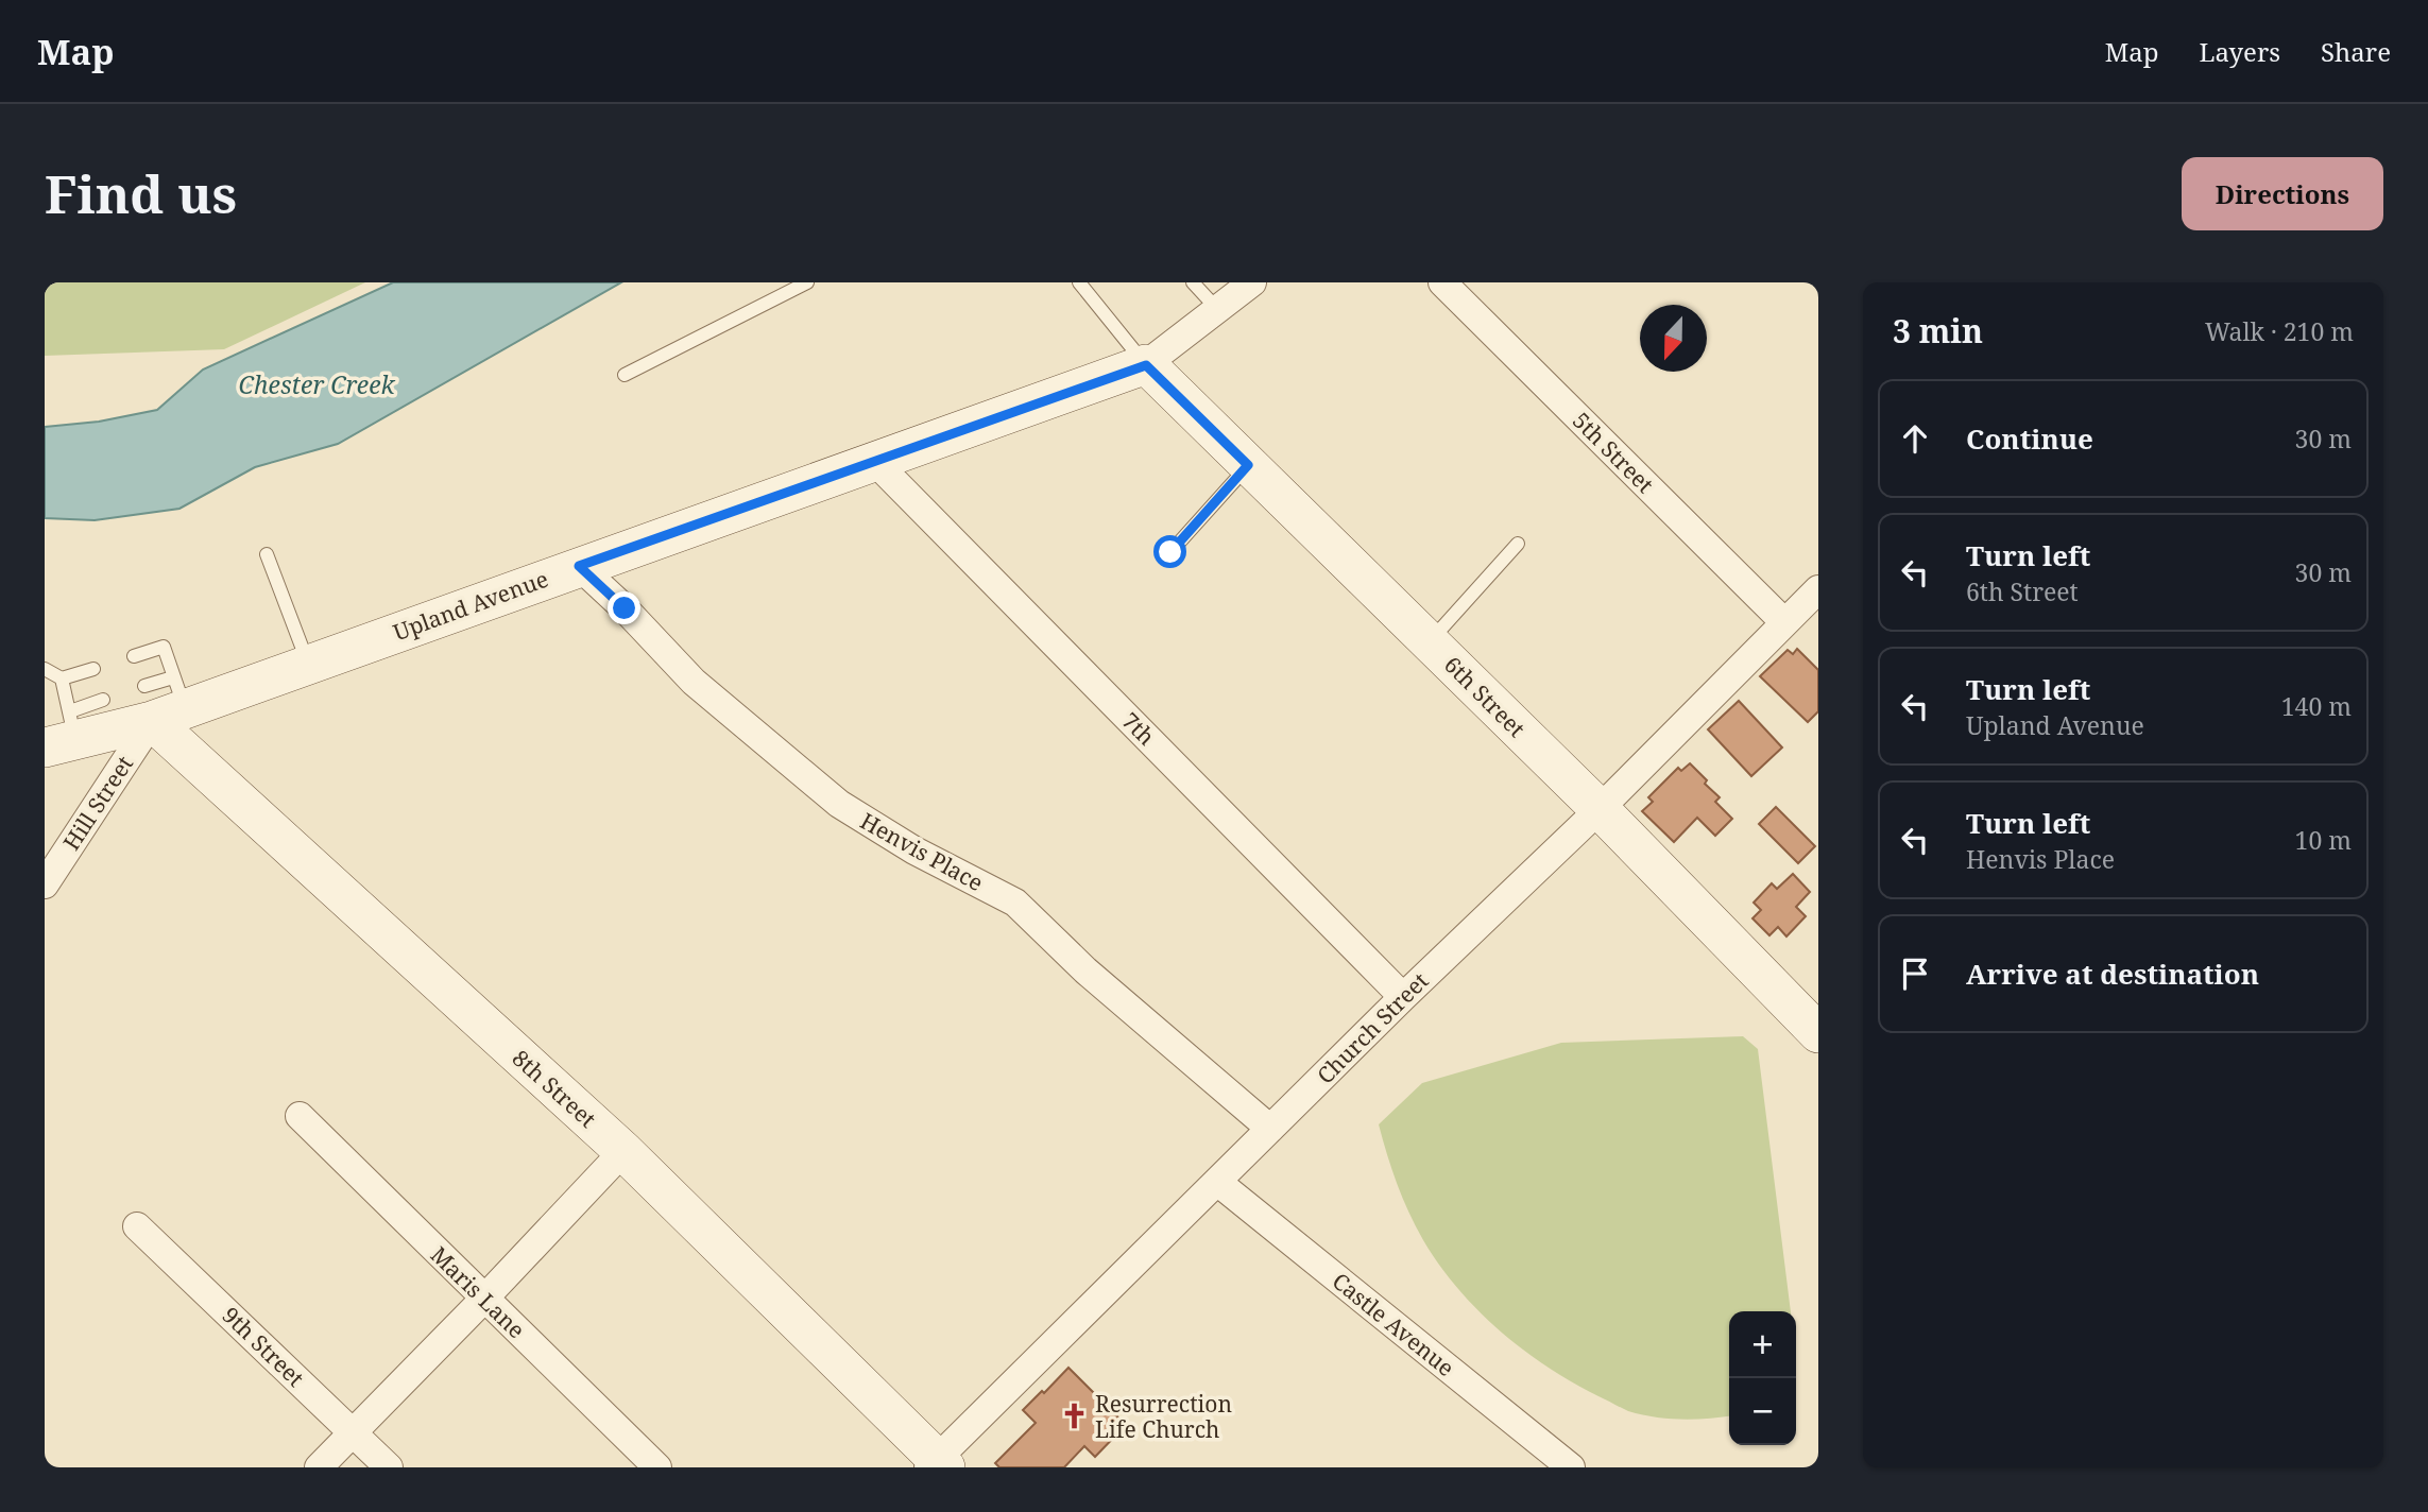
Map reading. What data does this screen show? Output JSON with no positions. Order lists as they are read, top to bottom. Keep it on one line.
{"streets":{"street":["5th Street","Upland Avenue","6th Street","7th","Hill Street","Henvis Place","Church Street","8th Street","Maris Lane","Castle Avenue","9th Street"]},"crossings":[["5th Street","Church Street"],["Upland Avenue","6th Street"],["Upland Avenue","7th"],["Upland Avenue","Hill Street"],["Upland Avenue","Henvis Place"],["Upland Avenue","8th Street"],["6th Street","Church Street"],["7th","Church Street"],["Hill Street","8th Street"],["Henvis Place","Church Street"],["Church Street","8th Street"],["Church Street","Castle Avenue"]],"water":["Chester Creek"],"places":{"church":["Resurrection Life Church"]},"north":"bottom","page":{"header":"Map","nav":["Map","Layers","Share"],"buttons":"Directions","title":"Find us","heading":["3 min","Walk · 210 m"],"list":[["Continue","30 m"],["Turn left","6th Street","30 m"],["Turn left","Upland Avenue","140 m"],["Turn left","Henvis Place","10 m"],"Arrive at destination"],"map_buttons":["+","−"]}}
